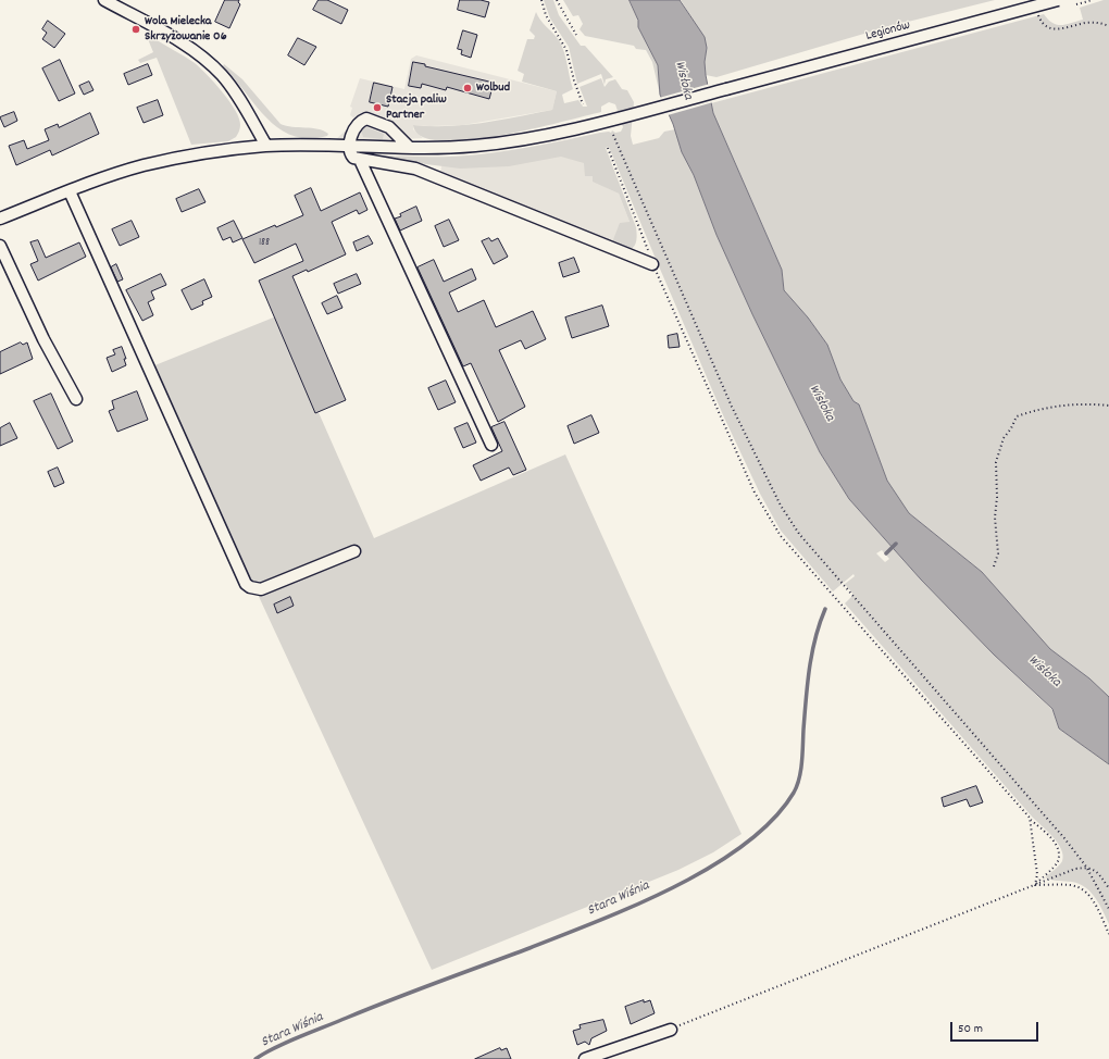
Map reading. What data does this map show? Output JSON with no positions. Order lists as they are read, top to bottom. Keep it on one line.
{"streets":{"street":["Legionów"]},"water":["Wisłoka","Stara Wiśnia"],"places":["Wola Mielecka Skrzyżowanie 06","Wolbud","Stacja paliw Partner"],"house_numbers":["188"],"scale_bar":"50 m"}
